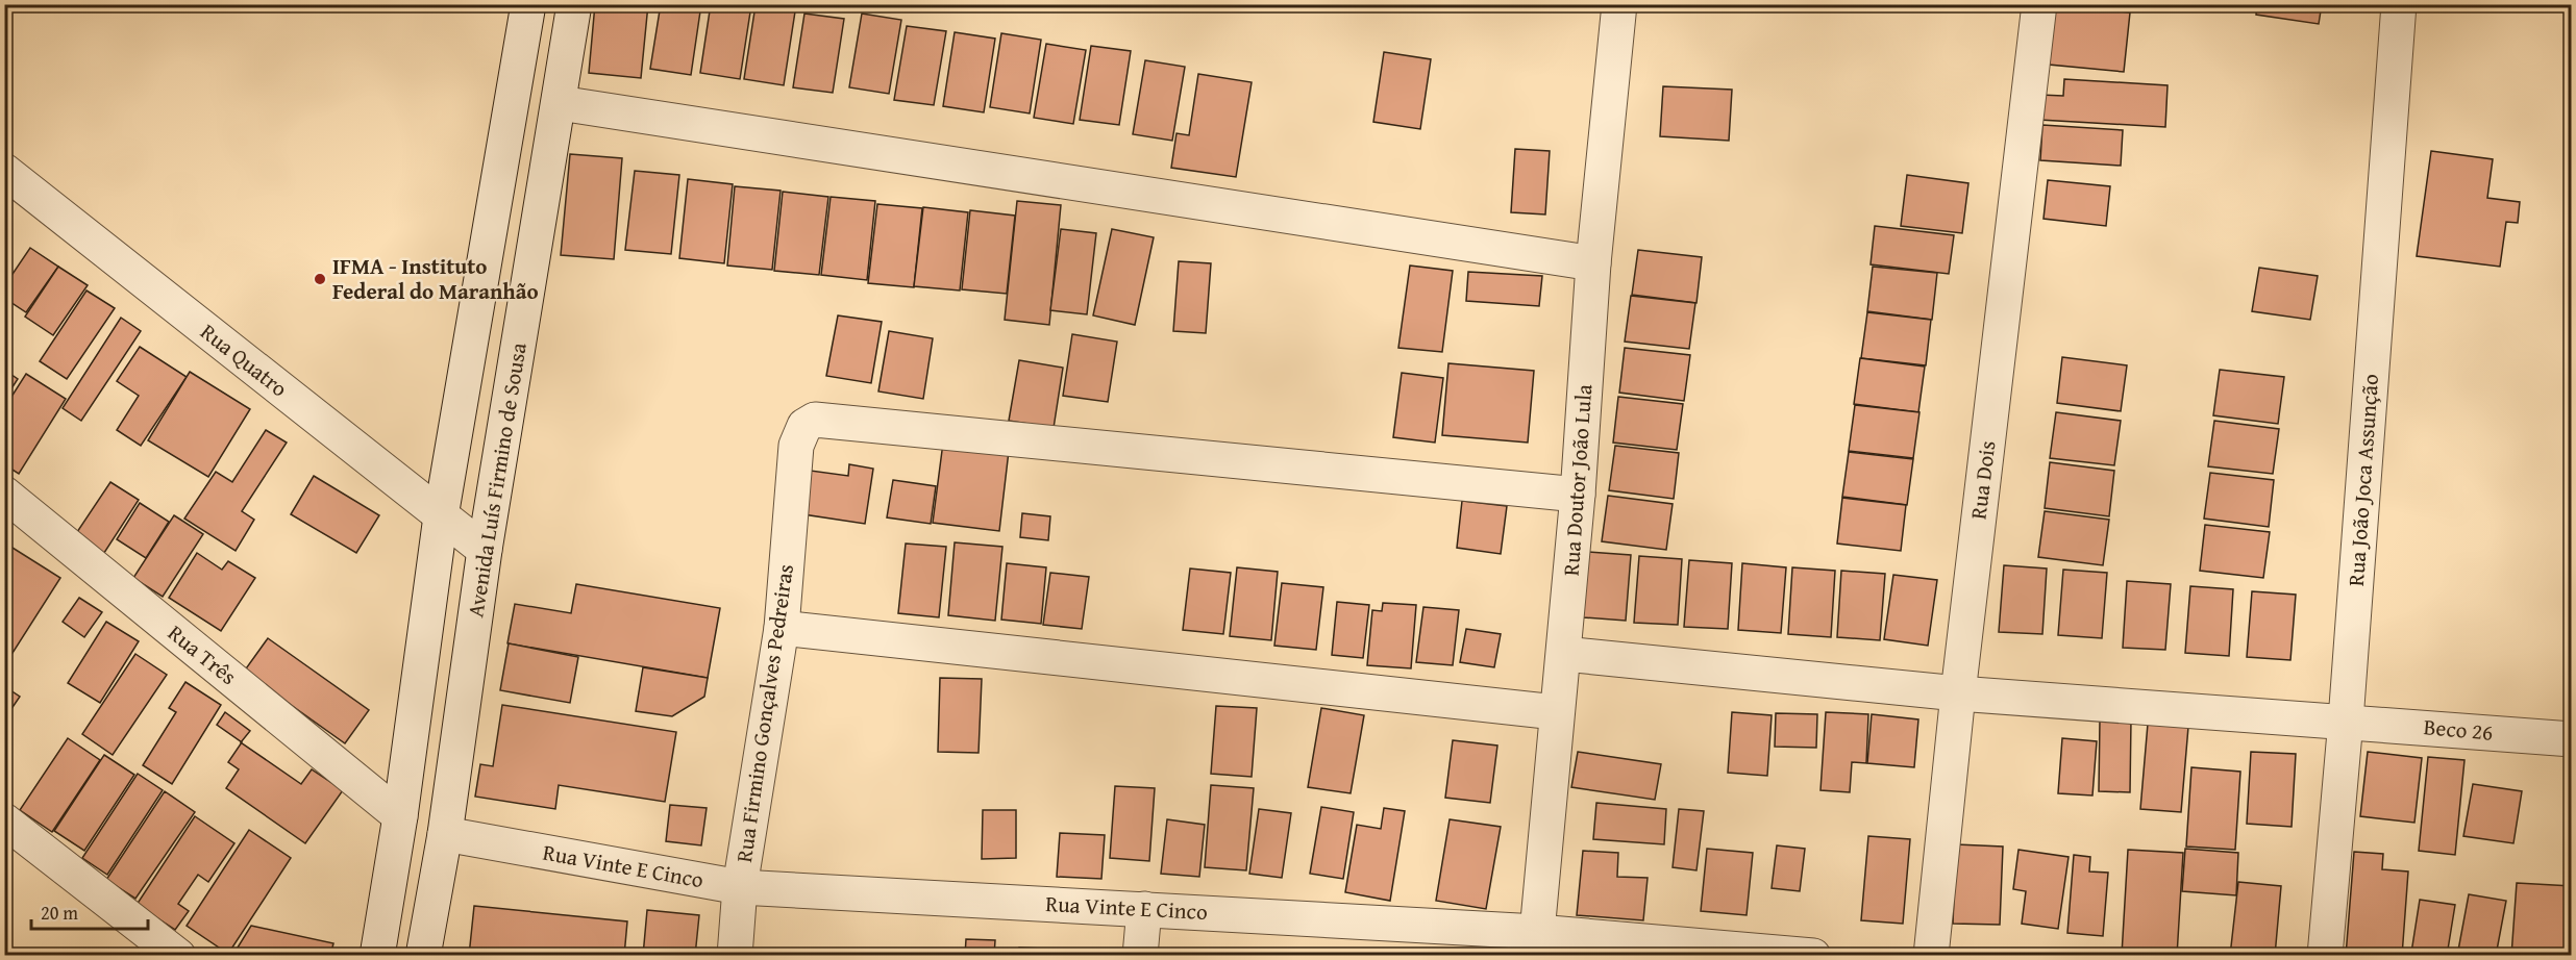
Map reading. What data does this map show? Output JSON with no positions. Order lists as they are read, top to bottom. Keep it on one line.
{"streets":{"street":["Rua Quatro","Avenida Luís Firmino de Sousa","Rua Doutor João Lula","Rua Dois","Rua João Joca Assunção","Rua Três","Rua Firmino Gonçalves Pedreiras","Beco 26","Rua Vinte E Cinco"]},"crossings":[["Rua Quatro","Avenida Luís Firmino de Sousa"],["Avenida Luís Firmino de Sousa","Rua Vinte E Cinco"],["Rua Doutor João Lula","Rua Firmino Gonçalves Pedreiras"],["Rua Doutor João Lula","Beco 26"],["Rua Doutor João Lula","Rua Vinte E Cinco"],["Rua Dois","Beco 26"],["Rua João Joca Assunção","Beco 26"],["Rua Firmino Gonçalves Pedreiras","Rua Vinte E Cinco"]],"places":["IFMA - Instituto Federal do Maranhão"],"scale_bar":"20 m"}
